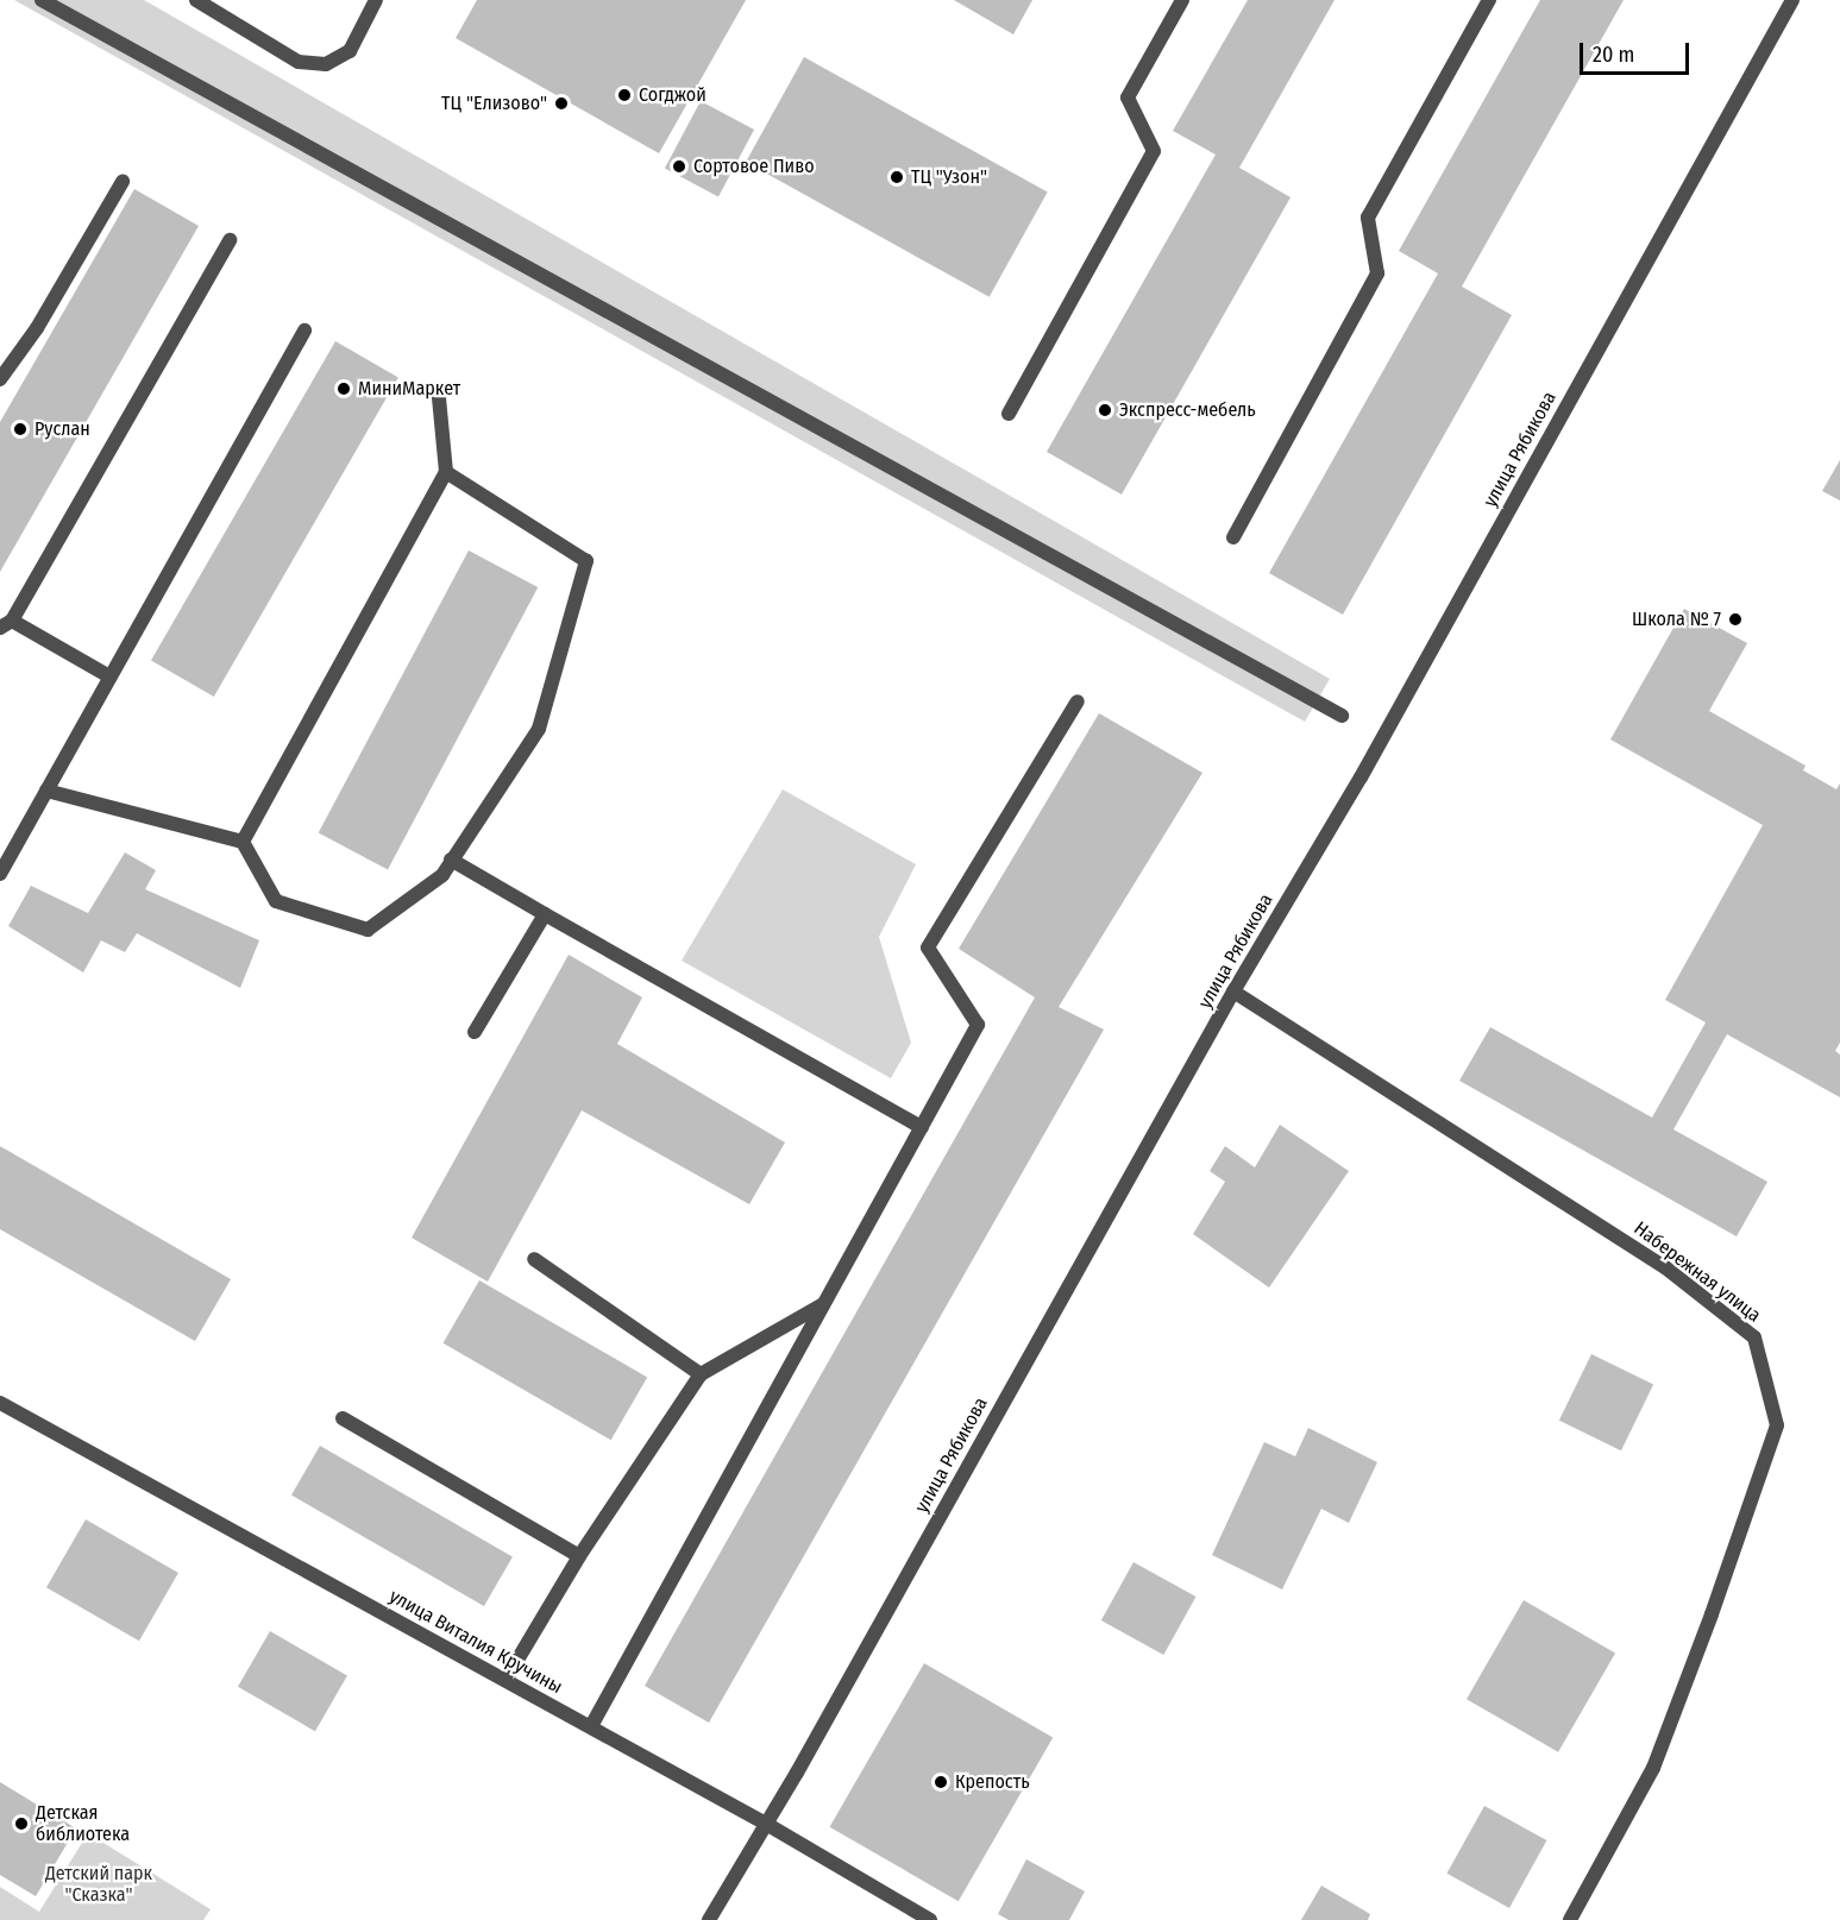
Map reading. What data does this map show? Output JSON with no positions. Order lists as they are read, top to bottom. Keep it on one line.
{"streets":{"street":["улица Рябикова","Набережная улица","улица Виталия Кручины"]},"crossings":[["улица Рябикова","Набережная улица"],["улица Рябикова","улица Виталия Кручины"]],"parks":["Детский парк \"Сказка\""],"places":["Согджой","ТЦ \"Елизово\"","Сортовое Пиво","ТЦ \"Узон\"","МиниМаркет","Экспресс-мебель","Руслан","Школа № 7","Крепость","Детская библиотека"],"scale_bar":"20 m"}
